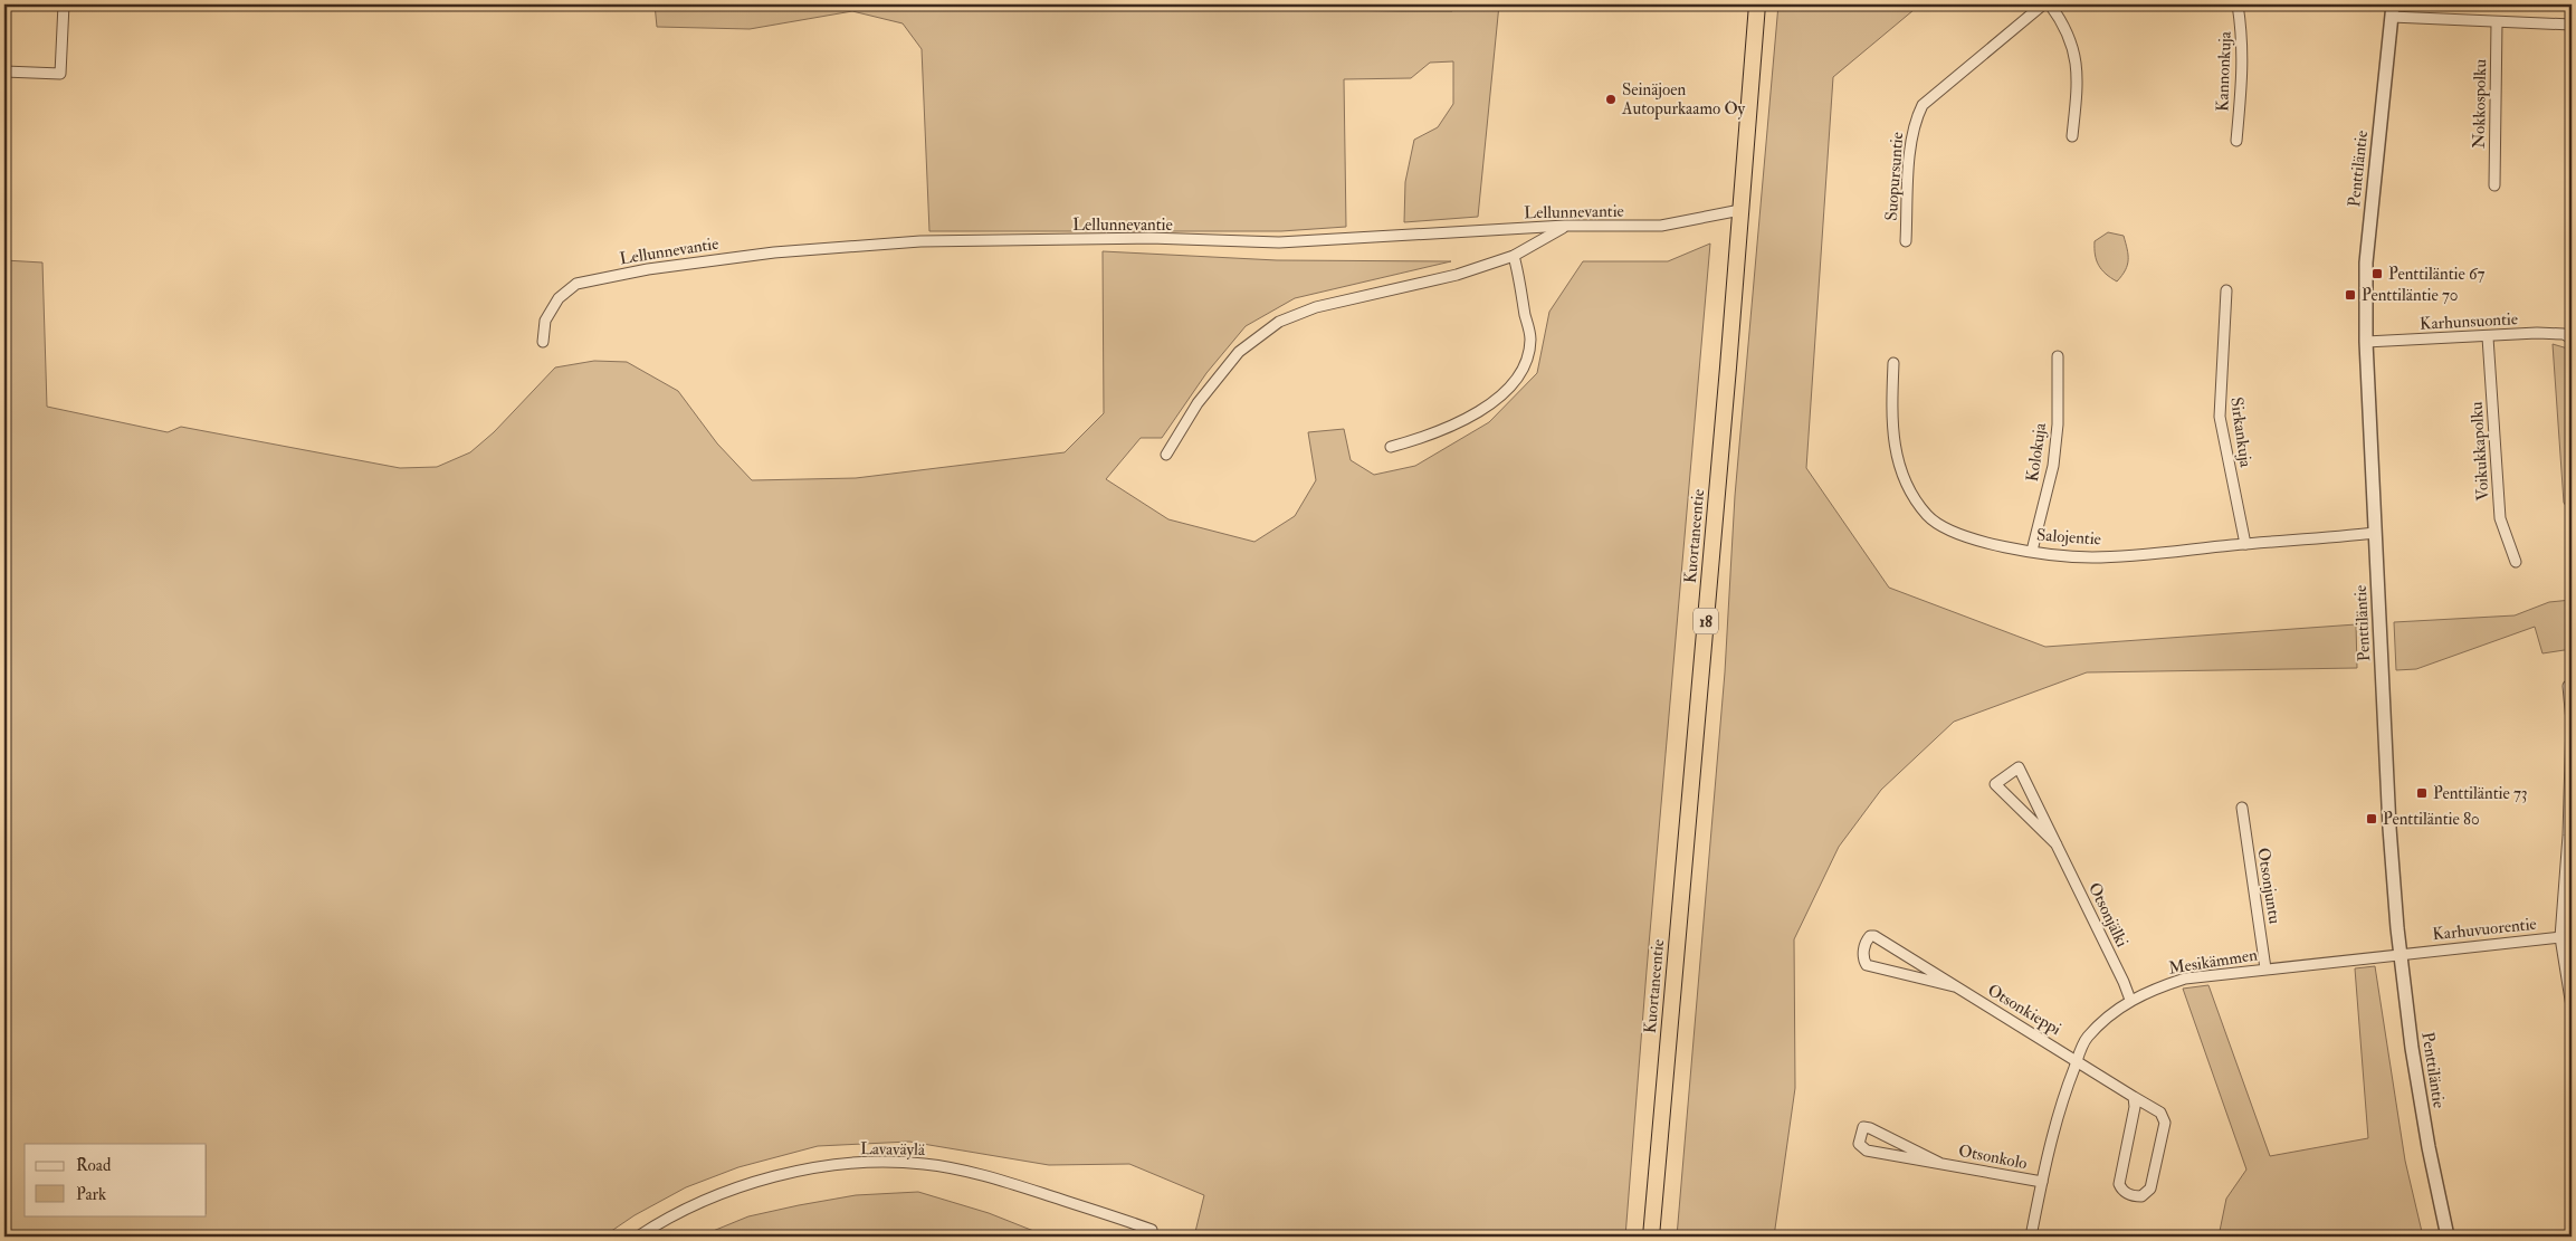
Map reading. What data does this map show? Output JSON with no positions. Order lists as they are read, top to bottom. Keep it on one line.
{"streets":{"highway":["Kuortaneentie","18"],"street":["Kannonkuja","Nokkospolku","Penttiläntie","Suopursuntie","Lellunnevantie","Karhunsuontie","Sirkankuja","Voikukkapolku","Kolokuja","Salojentie","Otsonjuntu","Otsonjälki","Karhuvuorentie","Mesikämmen","Otsonkieppi","Lavaväylä","Otsonkolo"]},"crossings":[["Penttiläntie","Karhunsuontie"],["Penttiläntie","Salojentie"],["Penttiläntie","Karhuvuorentie"],["Penttiläntie","Mesikämmen"],["Lellunnevantie","Kuortaneentie"],["Karhunsuontie","Voikukkapolku"],["Sirkankuja","Salojentie"],["Kolokuja","Salojentie"],["Otsonjuntu","Mesikämmen"],["Otsonjälki","Mesikämmen"],["Karhuvuorentie","Mesikämmen"],["Mesikämmen","Otsonkieppi"],["Mesikämmen","Otsonkolo"]],"places":{"other":["Seinäjoen Autopurkaamo Oy"],"transit":["Penttiläntie 67","Penttiläntie 70","Penttiläntie 73","Penttiläntie 80"]},"legend":["Road","Park"]}
